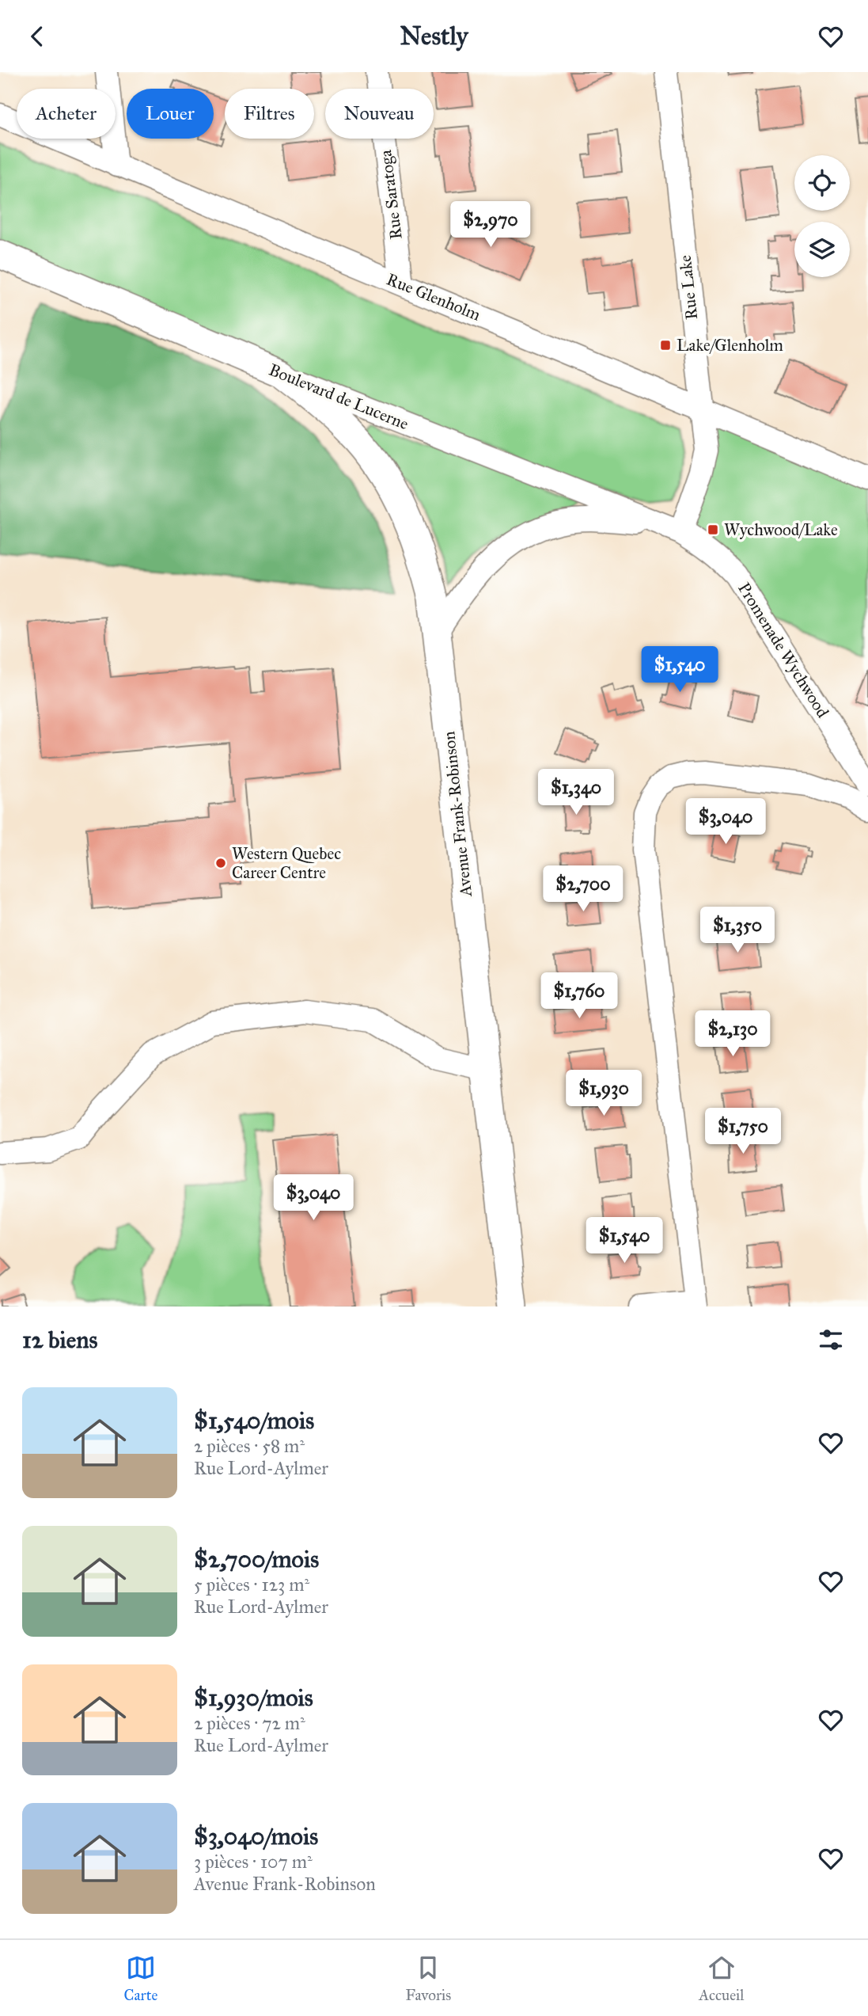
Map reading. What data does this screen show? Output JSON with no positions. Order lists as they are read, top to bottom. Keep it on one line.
{"streets":{"main road":["Boulevard de Lucerne","Avenue Frank-Robinson"],"street":["Rue Saratoga","Rue Lake","Rue Glenholm","Promenade Wychwood"]},"crossings":[["Rue Saratoga","Rue Glenholm"],["Rue Lake","Rue Glenholm"],["Rue Lake","Boulevard de Lucerne"],["Rue Lake","Promenade Wychwood"],["Boulevard de Lucerne","Promenade Wychwood"],["Boulevard de Lucerne","Avenue Frank-Robinson"]],"places":{"transit":["Lake/Glenholm","Wychwood/Lake"],"other":["Western Quebec Career Centre"]},"page":{"header":"Nestly","chip":["Acheter","Louer","Filtres","Nouveau"],"price":["$2,970","$1,540","$1,340","$3,040","$2,700","$1,350","$1,760","$2,130","$1,930","$1,750","$3,040","$1,540"],"heading":"12 biens","list":[{"name":"$1,540/mois","note":"2 pièces · 58 m² · Rue Lord-Aylmer"},{"name":"$2,700/mois","note":"5 pièces · 123 m² · Rue Lord-Aylmer"},{"name":"$1,930/mois","note":"2 pièces · 72 m² · Rue Lord-Aylmer"},{"name":"$3,040/mois","note":"3 pièces · 107 m² · Avenue Frank-Robinson"}],"tabs":["Carte","Favoris","Accueil"]}}
